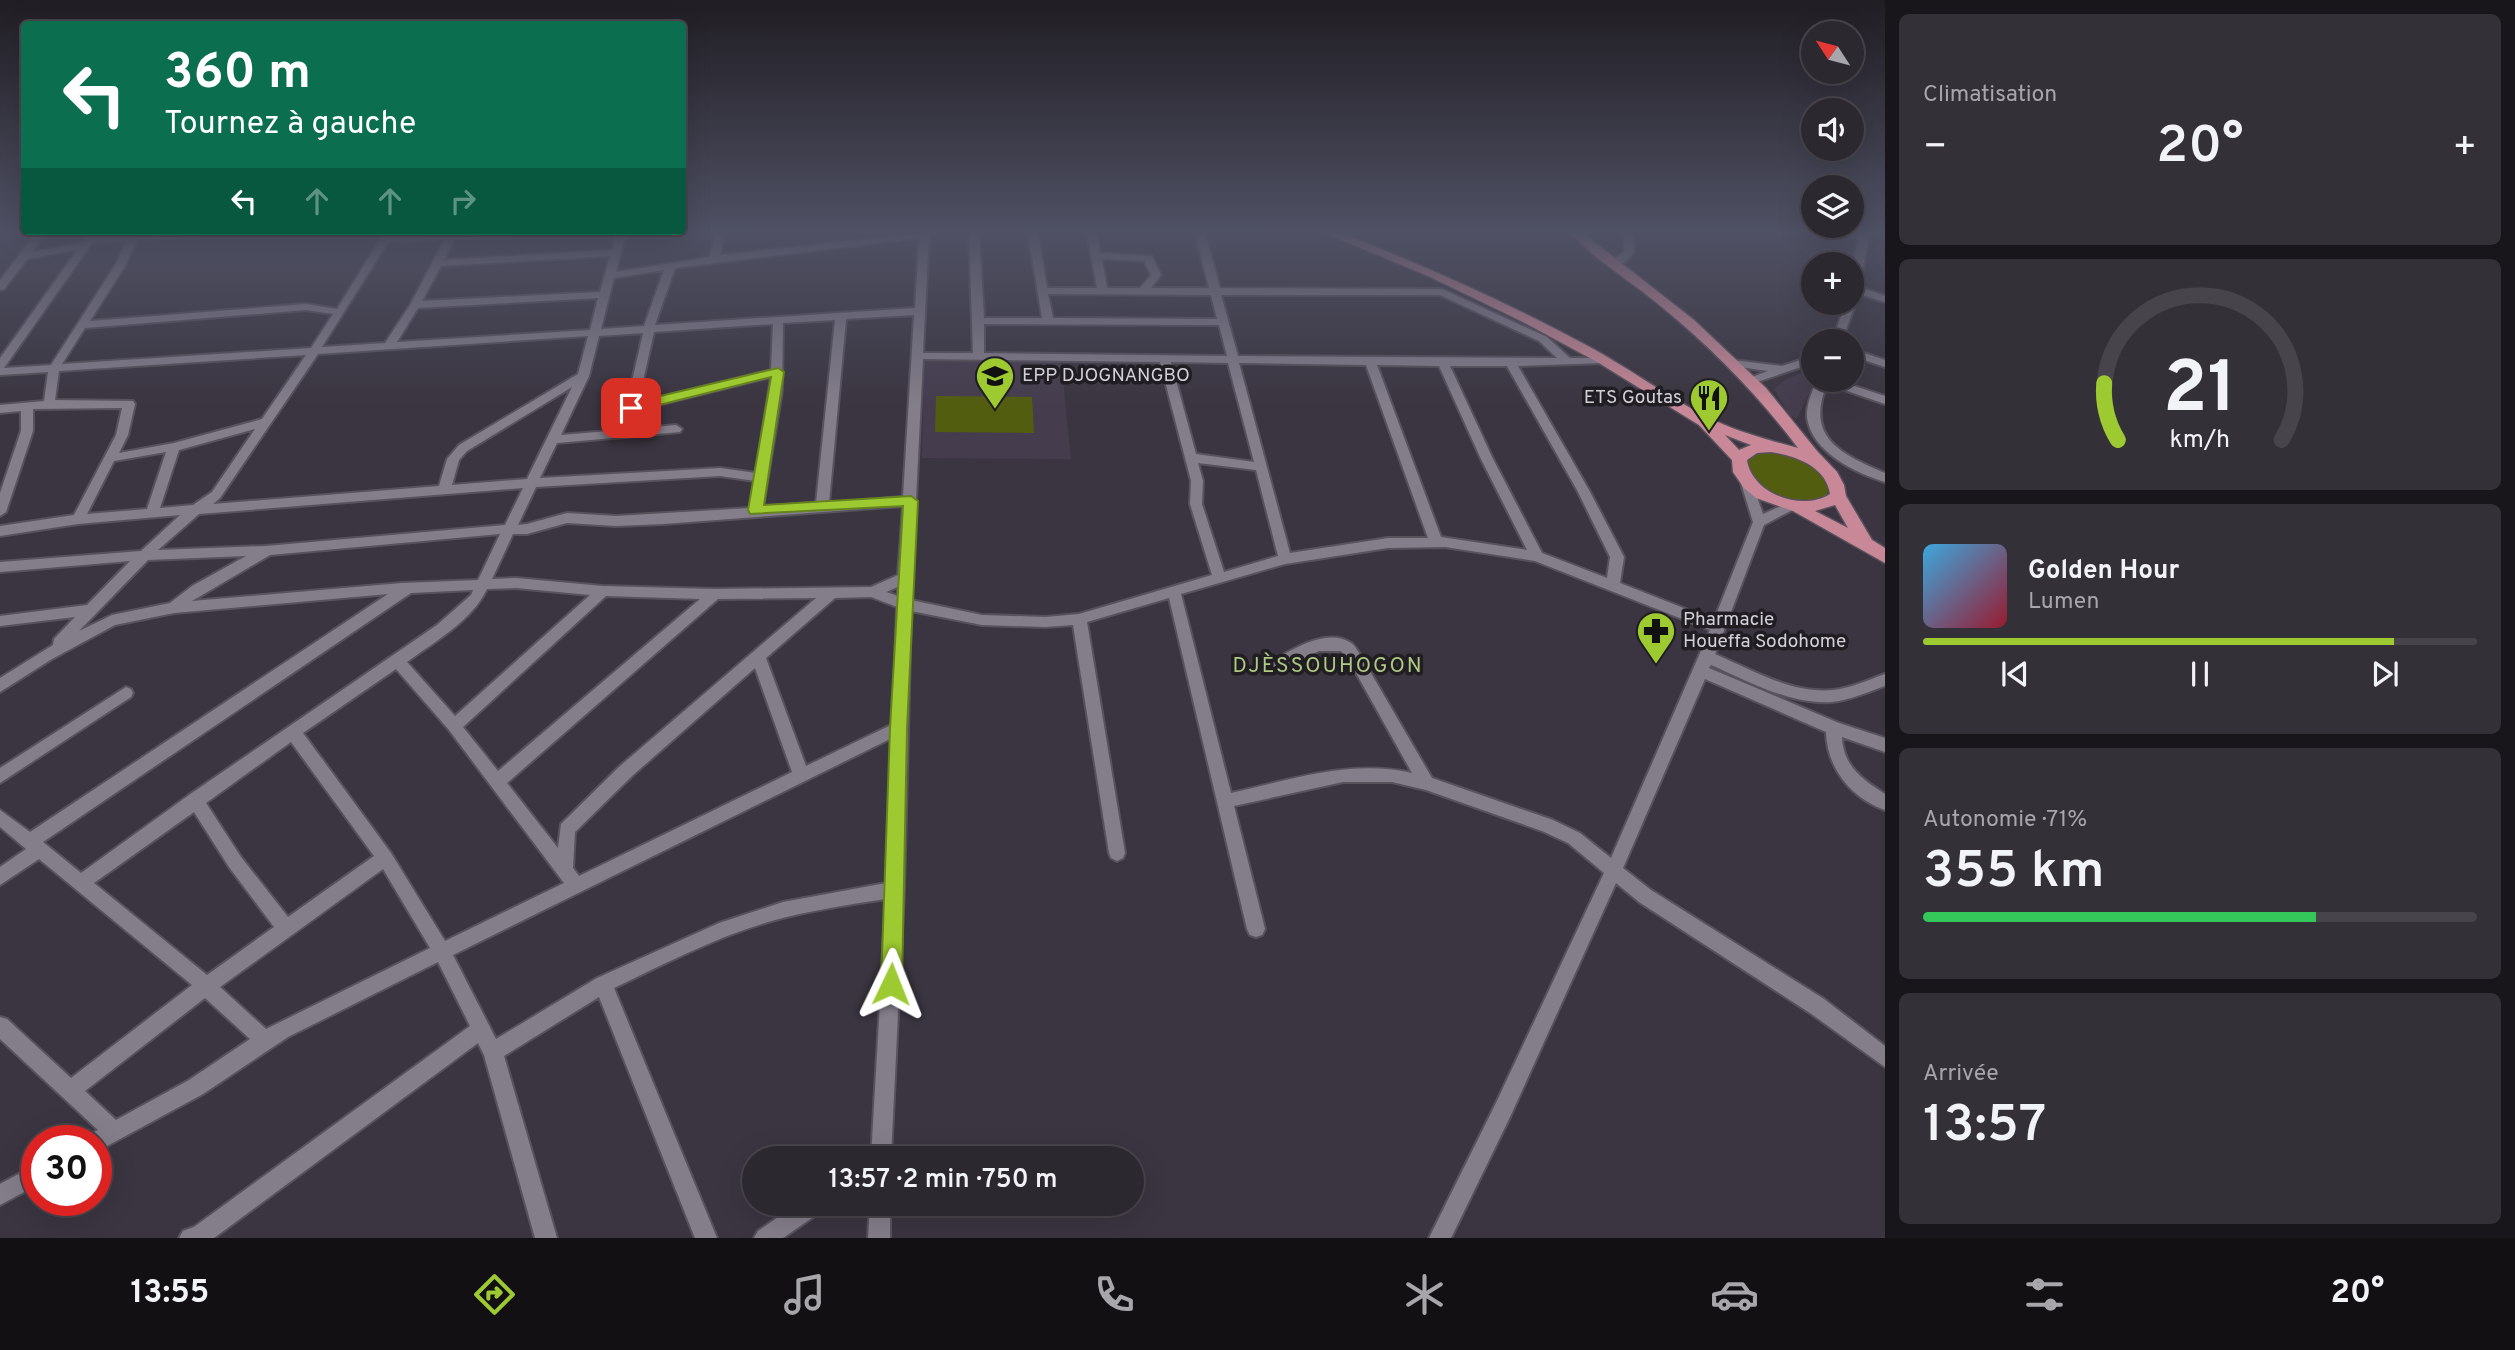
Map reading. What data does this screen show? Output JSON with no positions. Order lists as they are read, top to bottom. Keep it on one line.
{"districts":["DJÈSSOUHOGON"],"places":{"school or university":["EPP DJOGNANGBO"],"restaurant":["ETS Goutas"],"pharmacy":["Pharmacie Houeffa Sodohome"]},"north":"top left","page":{"tile":["Climatisation",["Autonomie · 71%","355 km"],["Arrivée","13:57"]],"map_buttons":["+","−"],"turn":["360 m","Tournez à gauche"],"heat":["−","20°","+"],"song":["Golden Hour","Lumen"],"limit":"30","trip":"13:57 · 2 min · 750 m","tabs":["13:55","20°"],"gauge":["21","km/h"]}}
